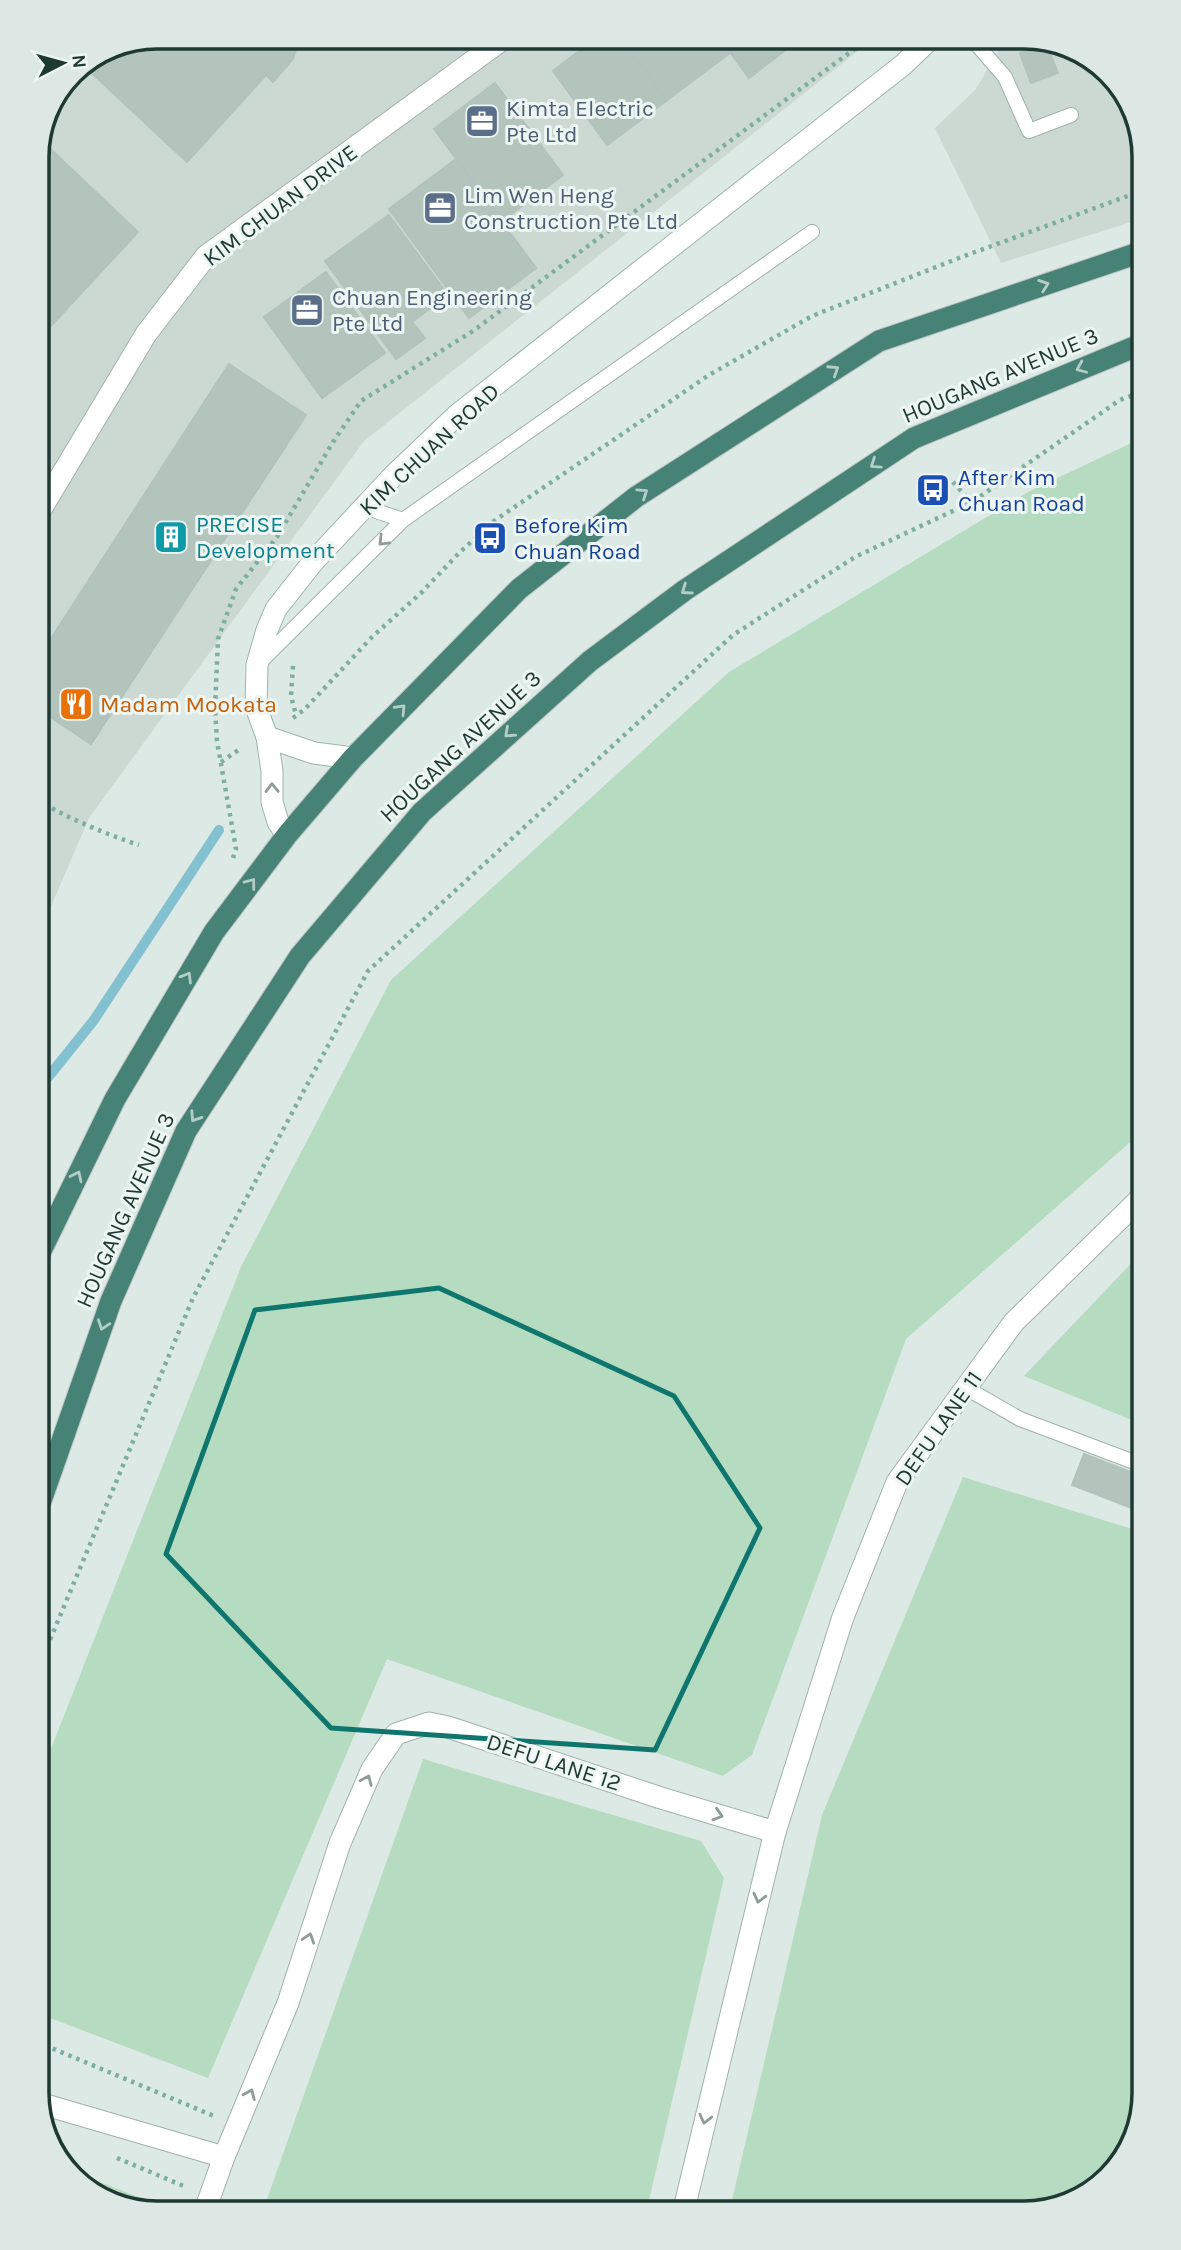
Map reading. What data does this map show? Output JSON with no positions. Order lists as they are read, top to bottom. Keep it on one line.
{"streets":{"highway":["HOUGANG AVENUE 3"],"street":["KIM CHUAN DRIVE","KIM CHUAN ROAD","DEFU LANE 11","DEFU LANE 12"]},"crossings":[["DEFU LANE 11","DEFU LANE 12"]],"places":{"office":["Kimta Electric Pte Ltd","Lim Wen Heng Construction Pte Ltd","Chuan Engineering Pte Ltd"],"bus stop":["After Kim Chuan Road","Before Kim Chuan Road"],"building":["PRECISE Development"],"restaurant":["Madam Mookata"]},"north":"right"}
